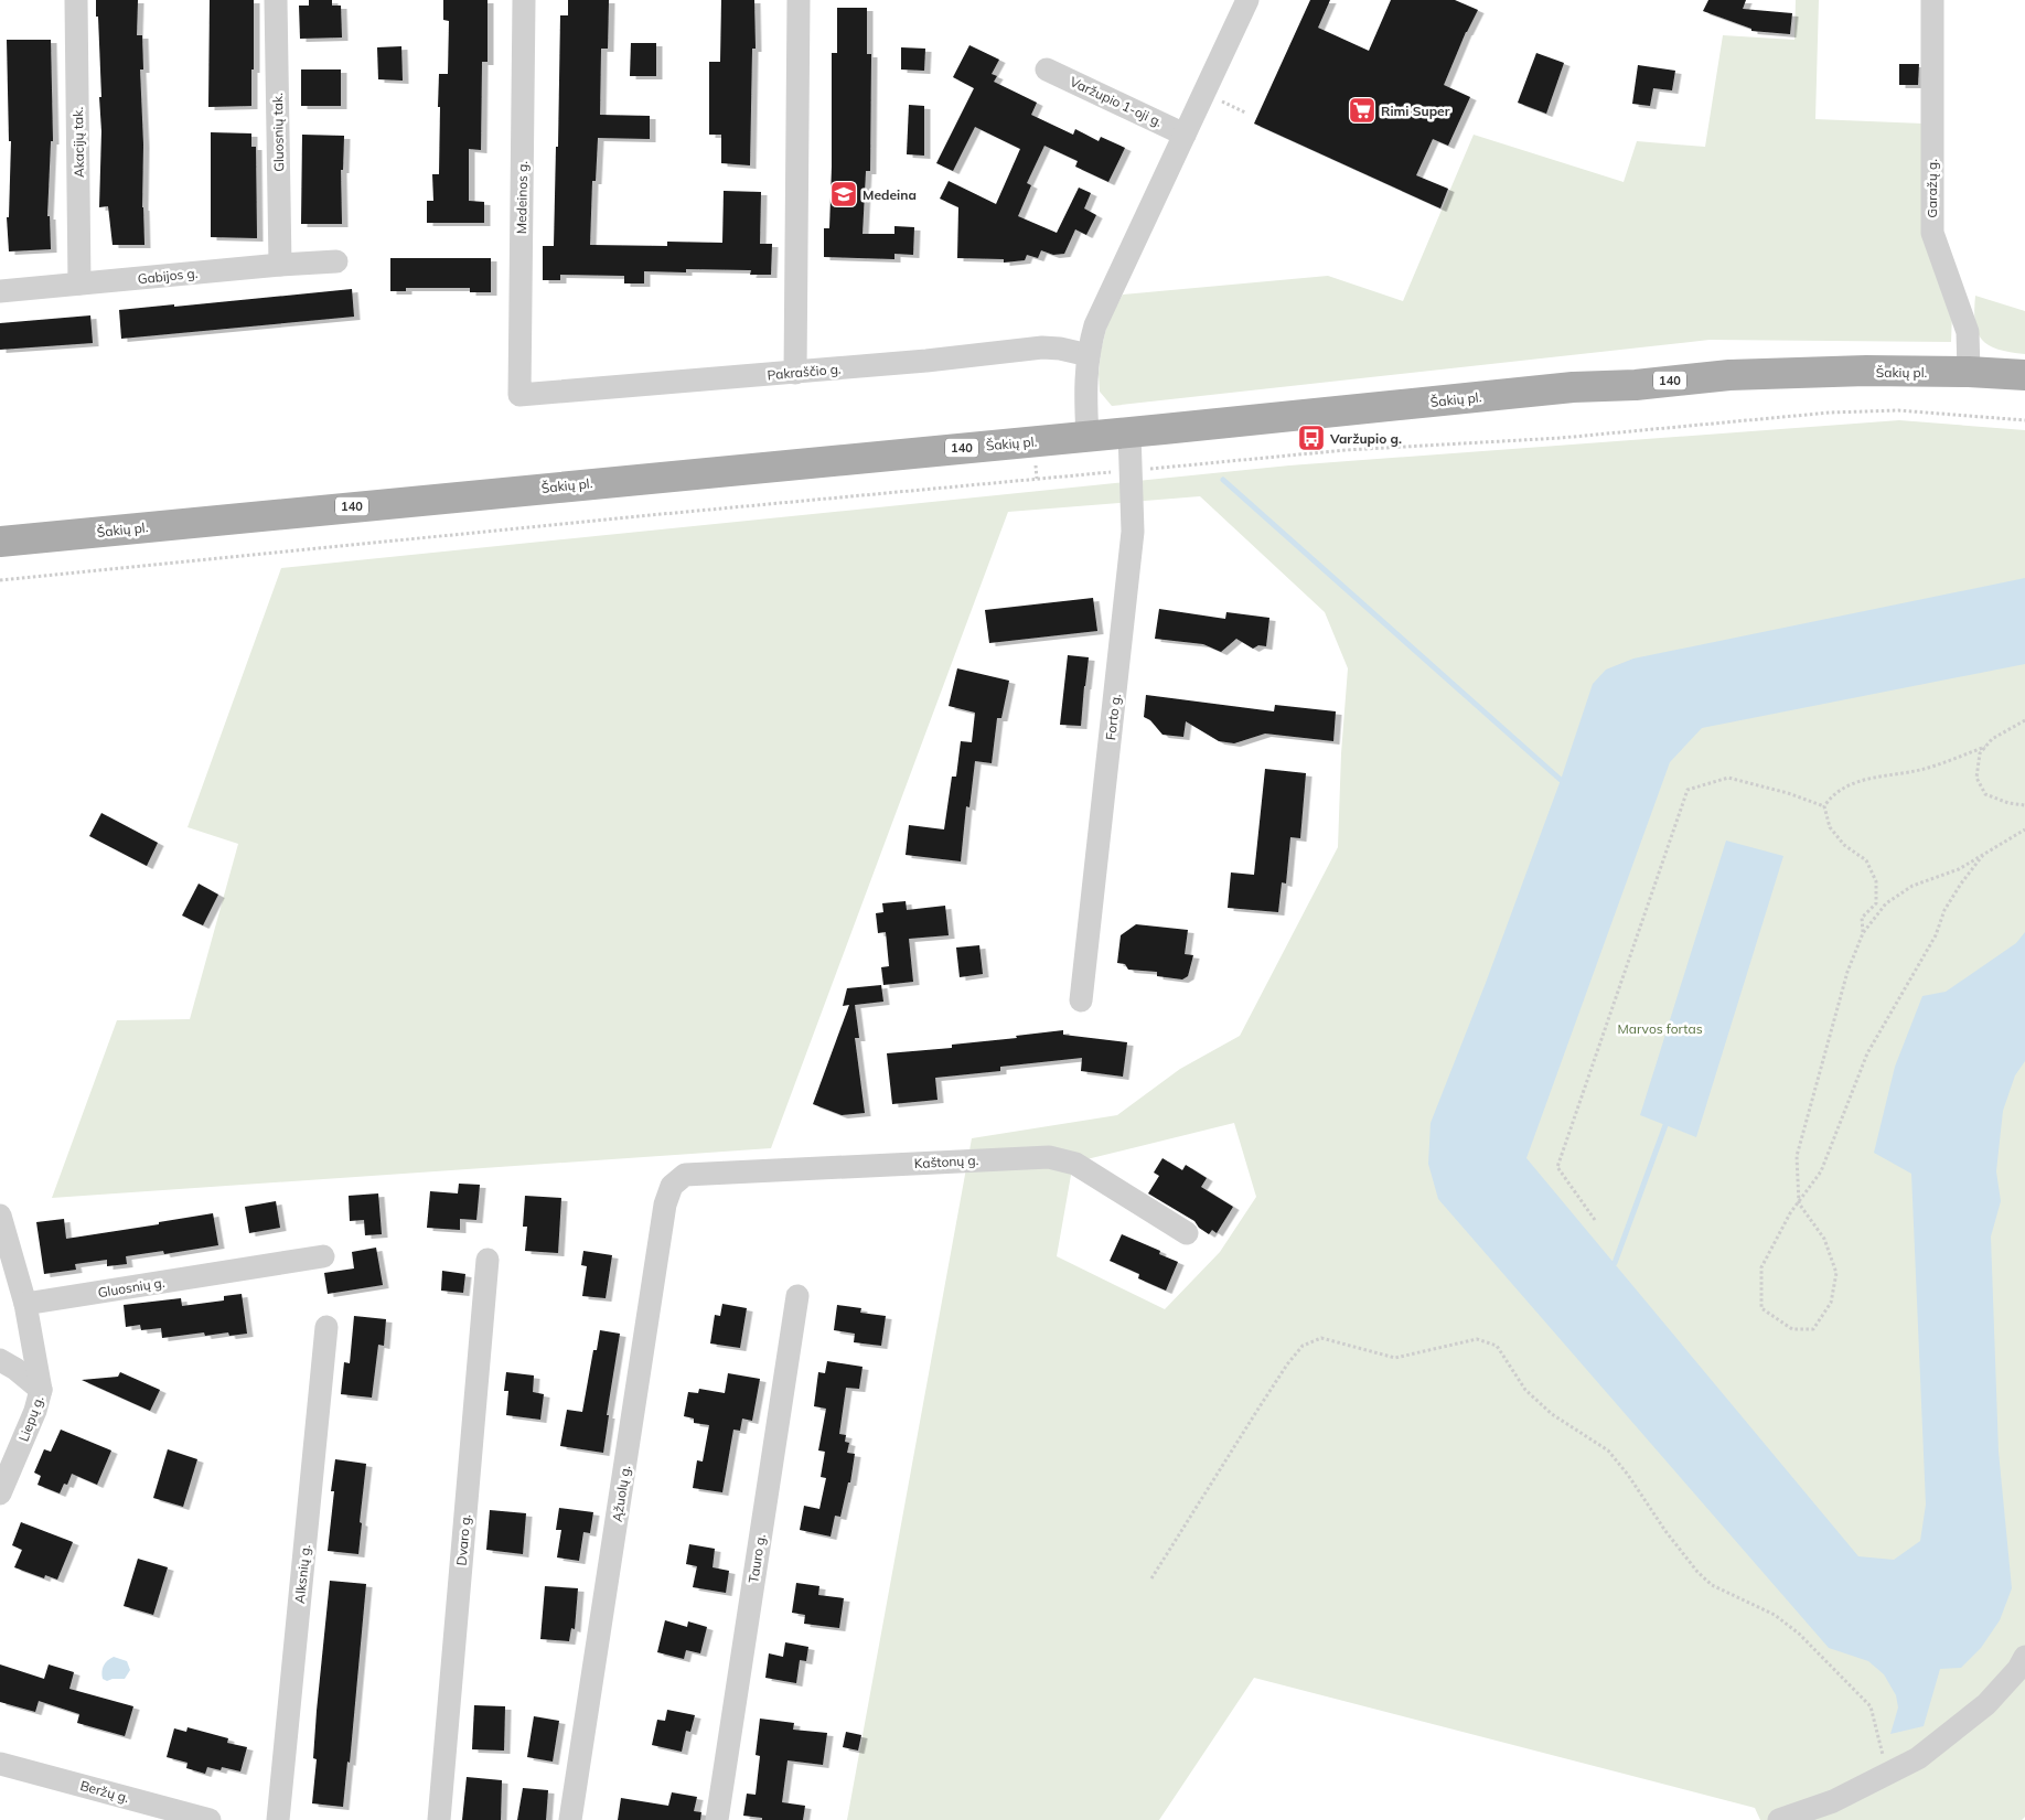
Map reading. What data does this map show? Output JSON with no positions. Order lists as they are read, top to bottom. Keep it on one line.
{"streets":{"main road":["Šakių pl.","140"],"street":["Varžupio 1-oji g.","Gluosnių tak.","Akacijų tak.","Garažų g.","Medeinos g.","Gabijos g.","Pakraščio g.","Forto g.","Kaštonų g.","Gluosnių g.","Liepų g.","Ąžuolų g.","Dvaro g.","Tauro g.","Alksnių g.","Beržų g."]},"crossings":[["Gluosnių tak.","Gabijos g."],["Akacijų tak.","Gabijos g."],["Garažų g.","Šakių pl."],["Medeinos g.","Pakraščio g."],["Šakių pl.","Forto g."],["Kaštonų g.","Ąžuolų g."]],"parks":["Marvos fortas"],"places":{"supermarket":["Rimi Super"],"school or university":["Medeina"],"bus stop":["Varžupio g."]}}
